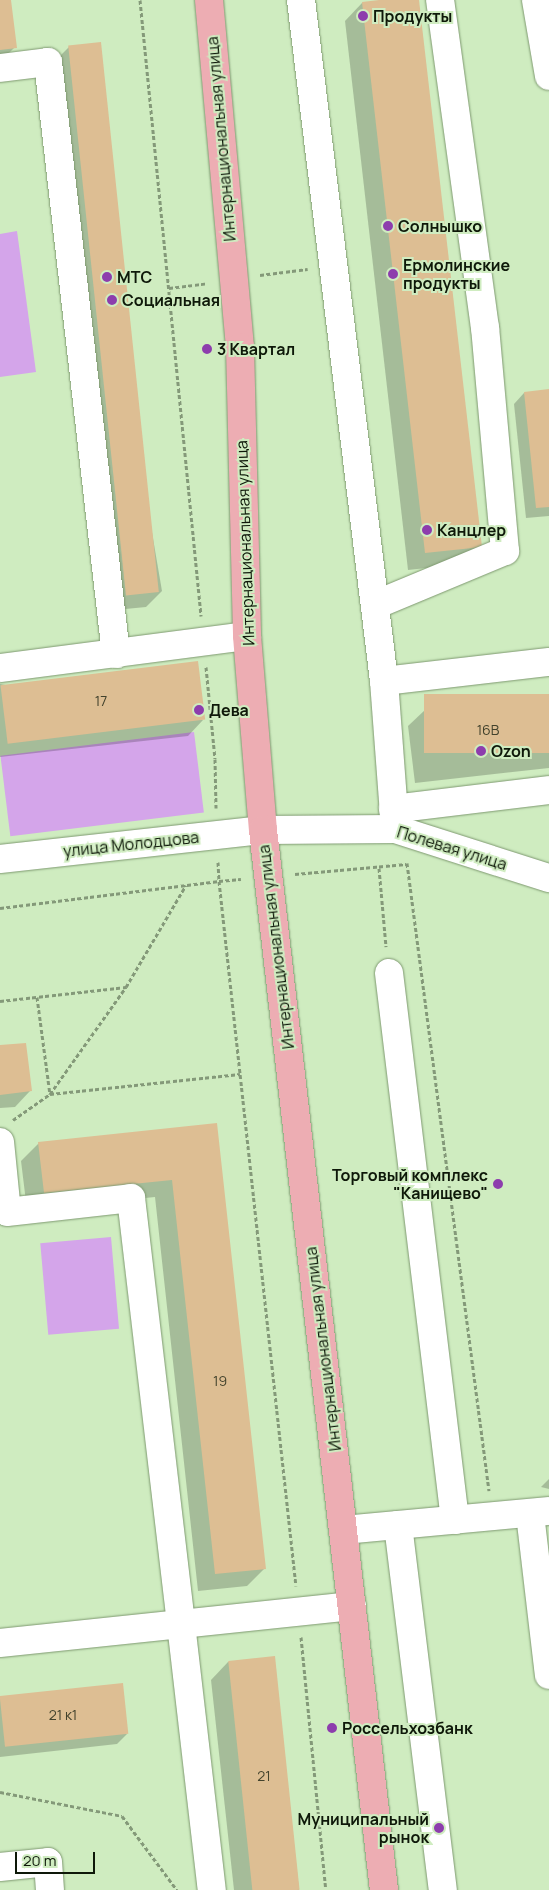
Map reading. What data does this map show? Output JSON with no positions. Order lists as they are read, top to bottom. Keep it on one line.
{"streets":{"main road":["Интернациональная улица"],"street":["улица Молодцова","Полевая улица"]},"crossings":[["Интернациональная улица","улица Молодцова"],["Интернациональная улица","Полевая улица"],["улица Молодцова","Полевая улица"]],"places":["Продукты","Солнышко","Ермолинские продукты","МТС","Социальная","3 Квартал","Канцлер","Дева","Ozon","Торговый комплекс \"Канищево\"","Россельхозбанк","Муниципальный рынок"],"house_numbers":["17","16В","19","21 к1","21"],"scale_bar":"20 m"}
